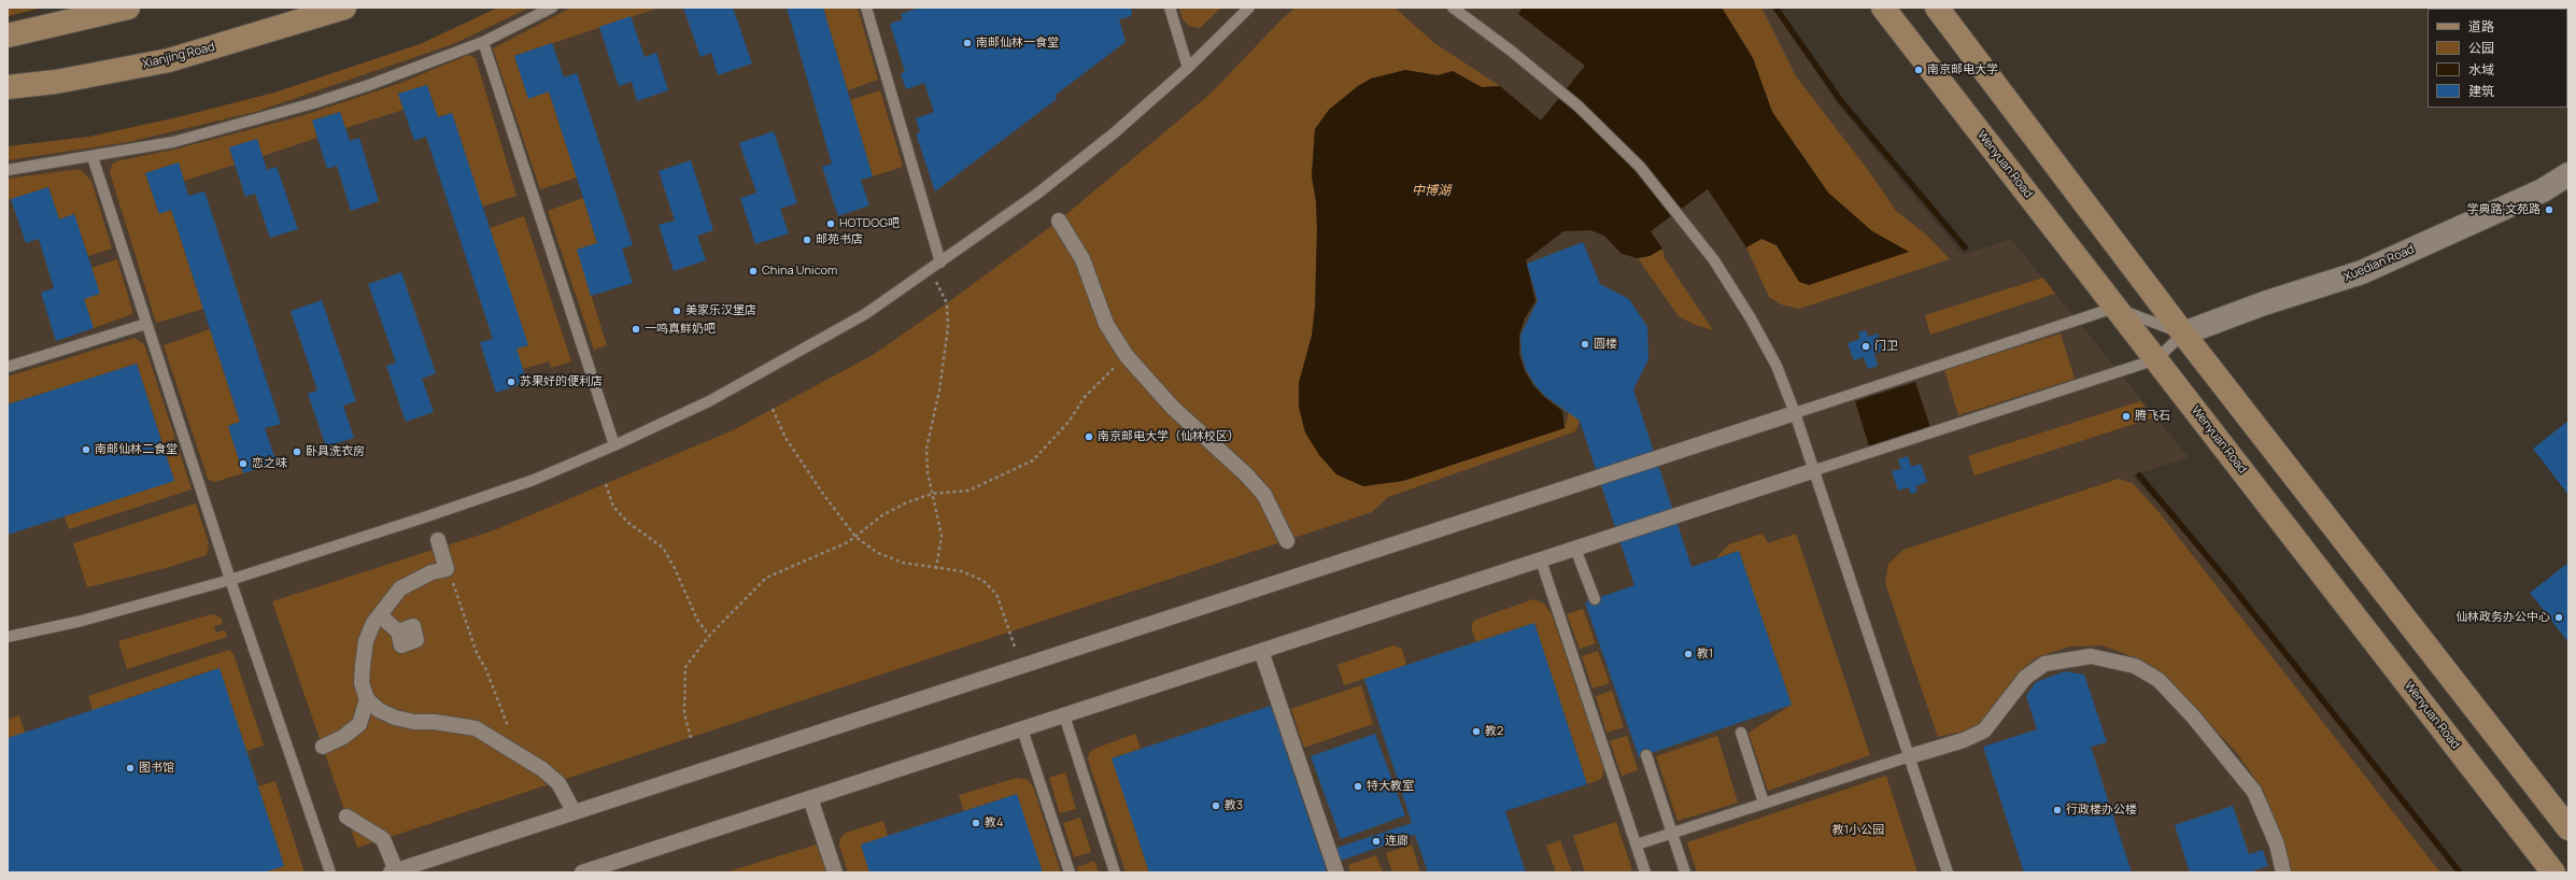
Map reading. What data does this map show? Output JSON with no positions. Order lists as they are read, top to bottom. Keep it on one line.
{"streets":{"main road":["Xianjing Road","Wenyuan Road"],"street":["Xuedian Road"]},"water":["中博湖"],"parks":["教1小公园"],"places":["南邮仙林一食堂","南京邮电大学","学典路·文苑路","HOTDOG吧","邮苑书店","China Unicom","美家乐汉堡店","一鸣真鲜奶吧","圆楼","门卫","苏果好的便利店","腾飞石","南京邮电大学（仙林校区）","南邮仙林二食堂","卧具洗衣房","恋之味","仙林政务办公中心","教1","教2","图书馆","特大教室","教3","行政楼办公楼","教4","连廊"],"legend":["道路","公园","水域","建筑"]}
